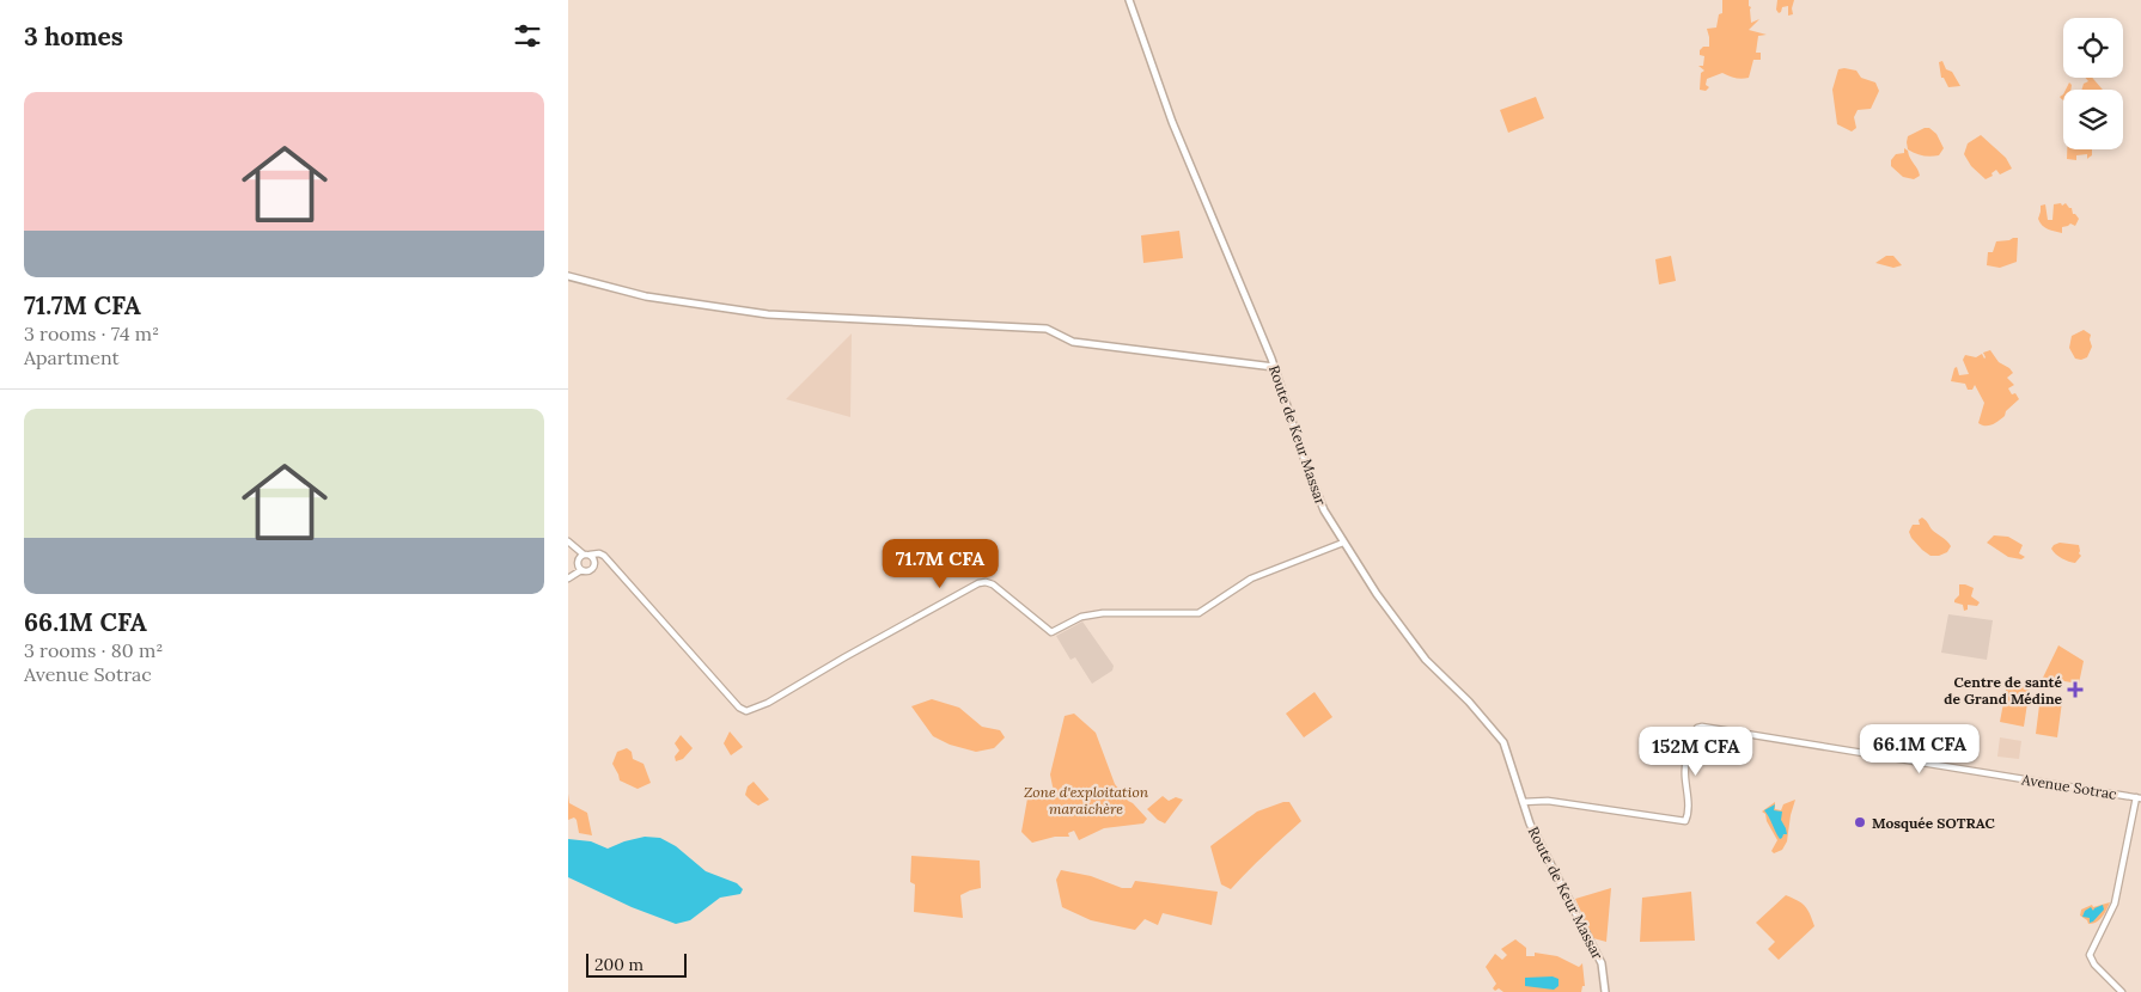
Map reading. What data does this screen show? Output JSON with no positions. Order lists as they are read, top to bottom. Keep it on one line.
{"streets":{"main road":["Route de Keur Massar"],"street":["Avenue Sotrac"]},"crossings":[["Route de Keur Massar","Avenue Sotrac"]],"parks":["Zone d'exploitation maraichère"],"places":{"health":["Centre de santé de Grand Médine"],"other":["Mosquée SOTRAC"]},"scale_bar":"200 m","page":{"heading":"3 homes","list":[{"name":"71.7M CFA","note":"3 rooms · 74 m² · Apartment"},{"name":"66.1M CFA","note":"3 rooms · 80 m² · Avenue Sotrac"}],"price":["71.7M CFA","66.1M CFA","152M CFA"],"scale":"200 m"}}
